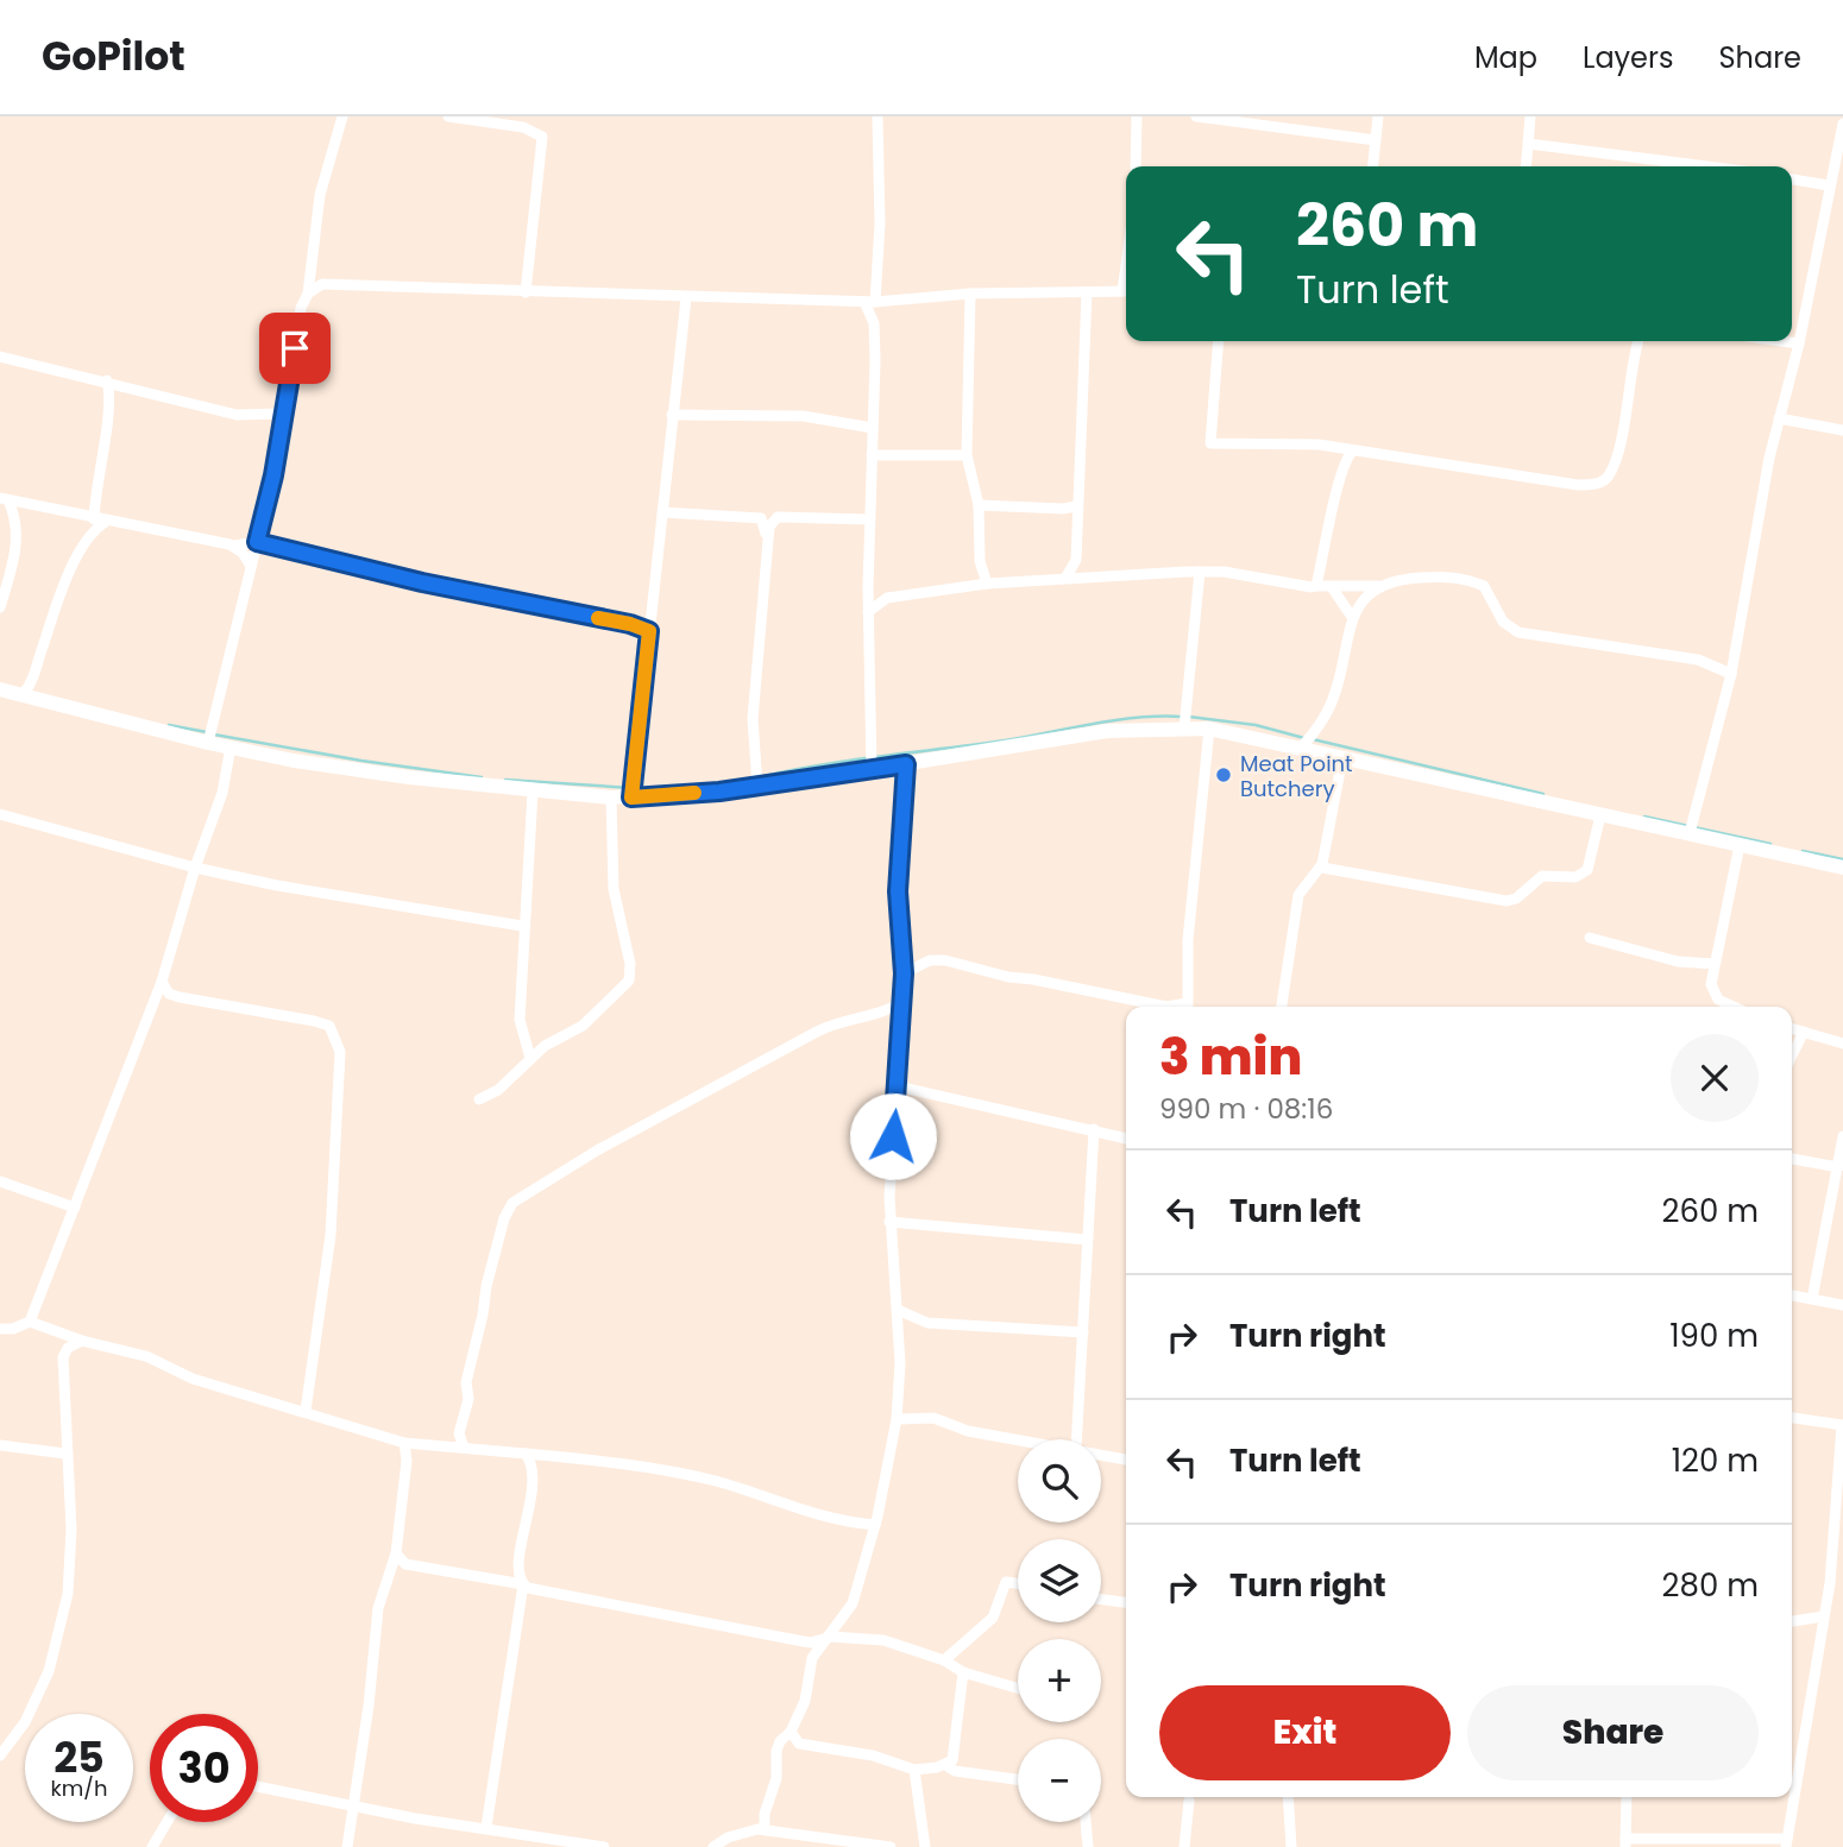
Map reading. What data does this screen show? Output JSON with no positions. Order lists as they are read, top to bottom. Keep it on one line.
{"places":["Meat Point Butchery"],"page":{"header":"GoPilot","nav":["Map","Layers","Share"],"turn":["260 m","Turn left"],"heading":["3 min","990 m · 08:16"],"list":[{"name":"Turn left","value":"260 m"},{"name":"Turn right","value":"190 m"},{"name":"Turn left","value":"120 m"},{"name":"Turn right","value":"280 m"}],"map_buttons":["+","−"],"buttons":["Exit","Share"],"speed":"25 km/h","limit":"30"}}
